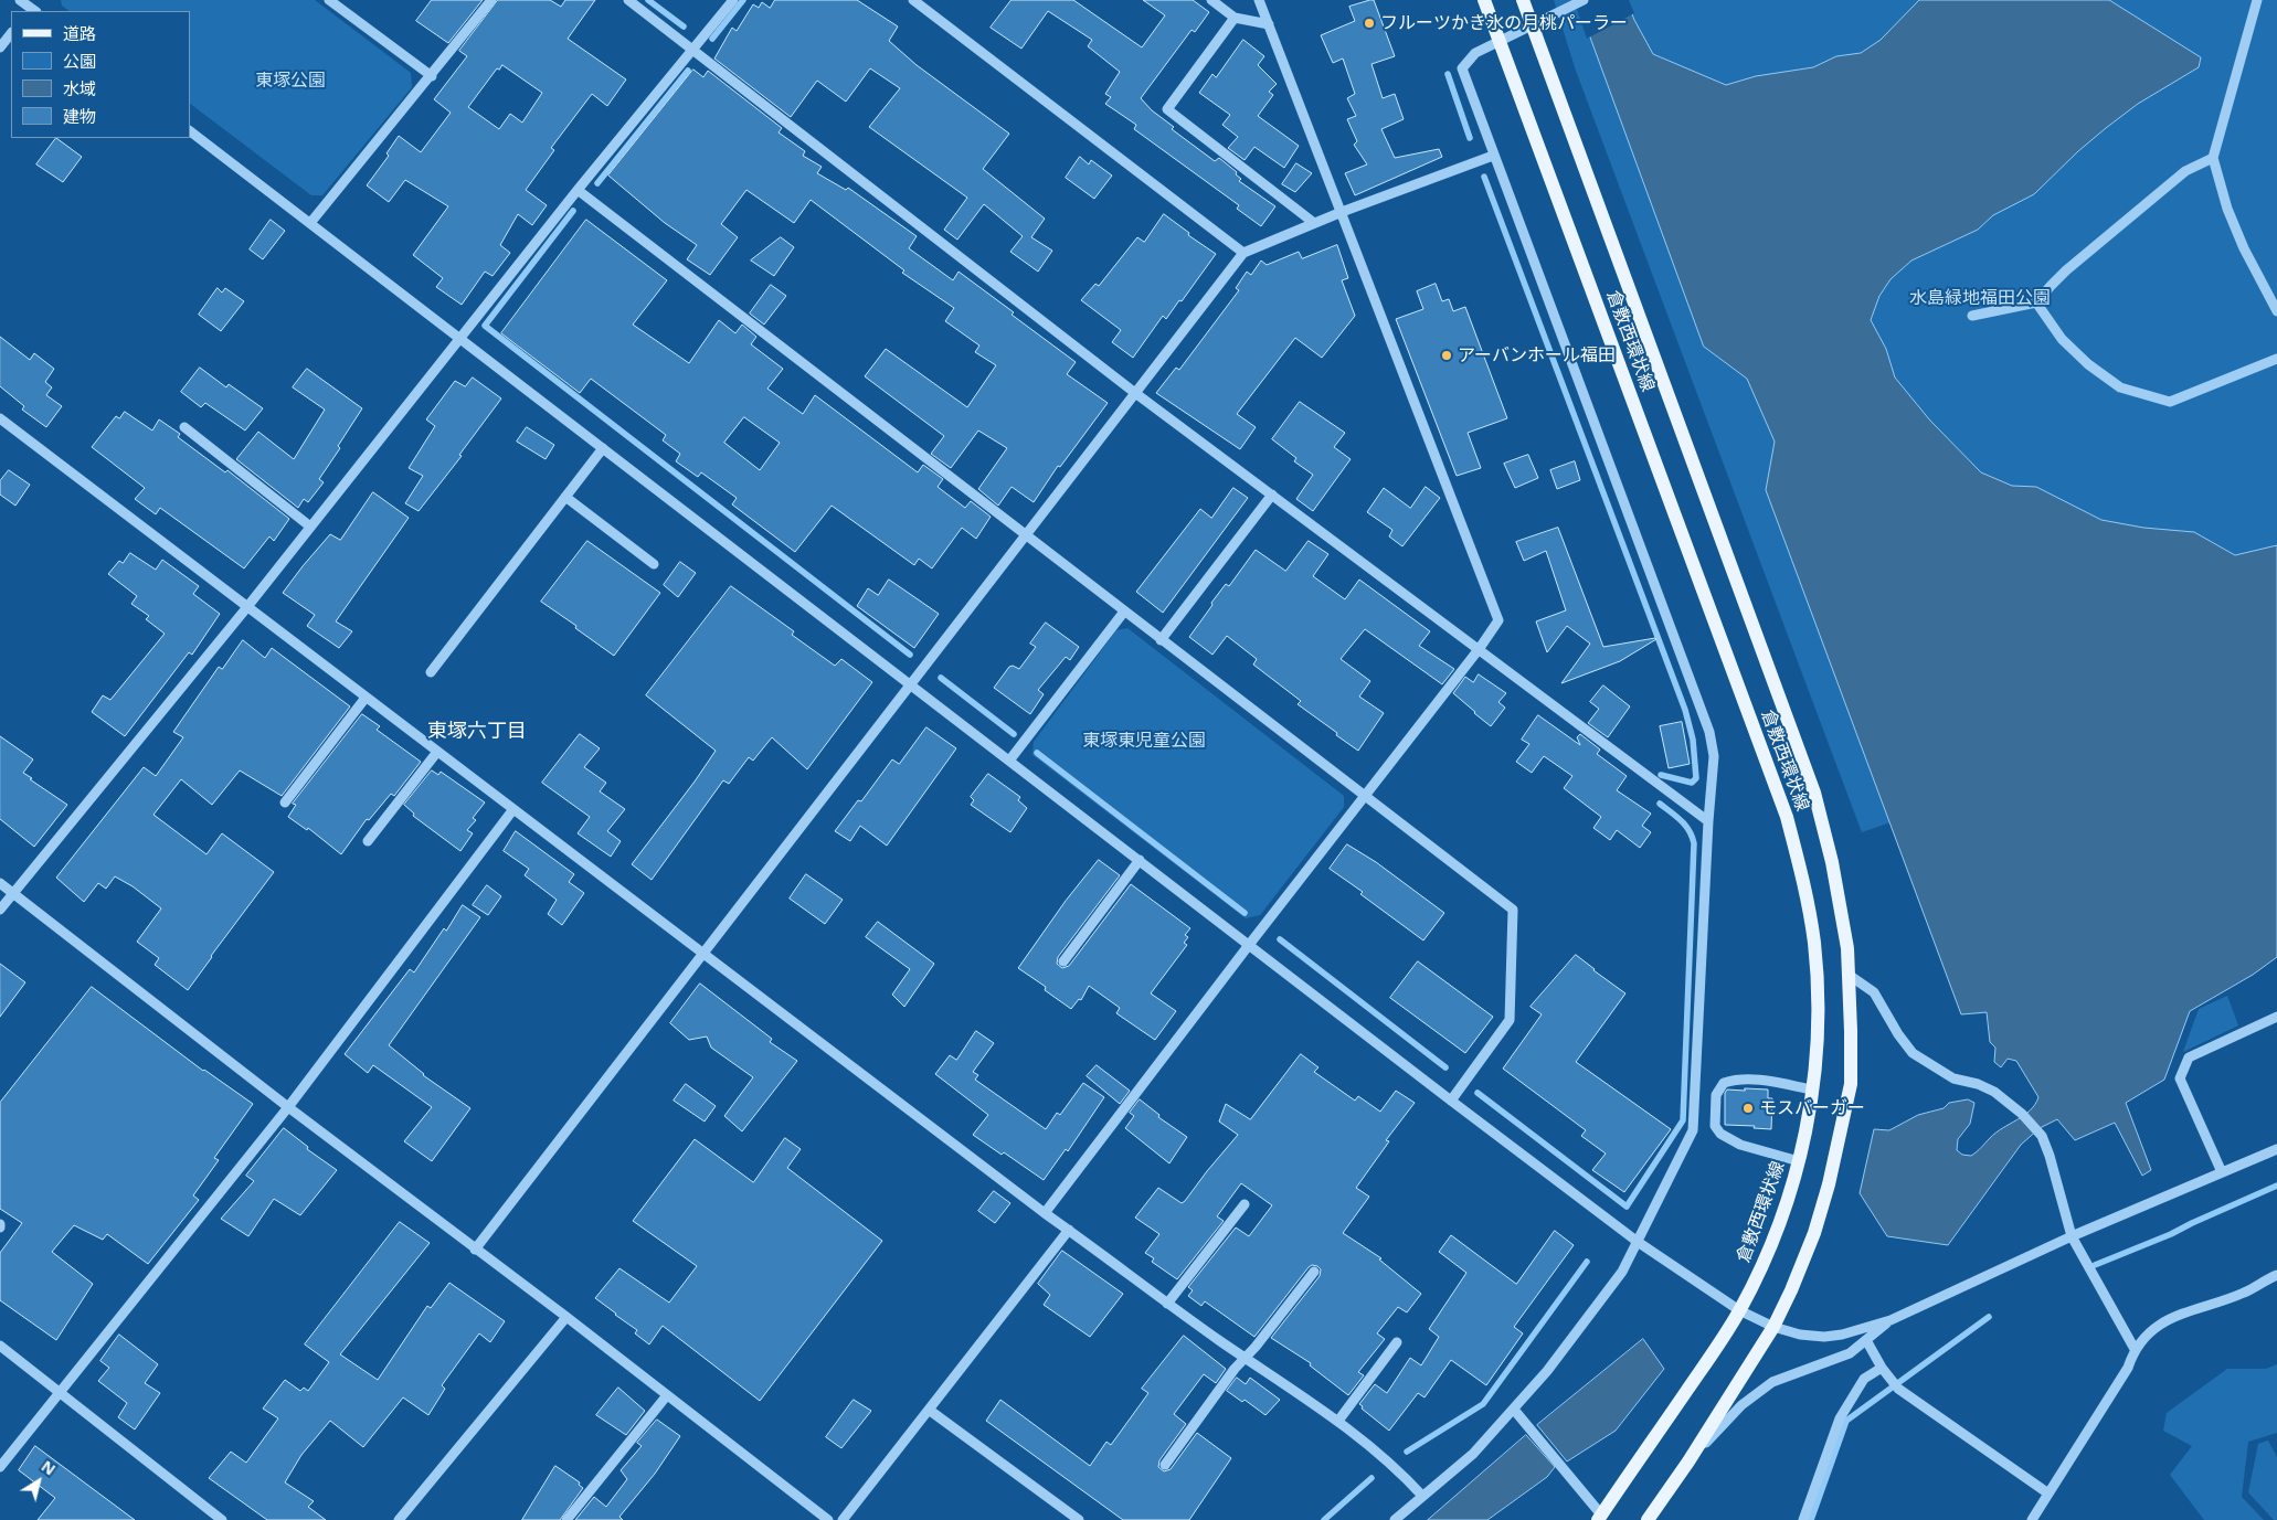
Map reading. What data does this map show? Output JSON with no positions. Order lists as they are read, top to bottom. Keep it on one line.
{"streets":{"main road":["倉敷西環状線"]},"districts":["東塚六丁目"],"parks":["東塚公園","水島緑地福田公園","東塚東児童公園"],"places":["フルーツかき氷の月桃パーラー","アーバンホール福田","モスバーガー"],"legend":["道路","公園","水域","建物"],"north":"top right"}
